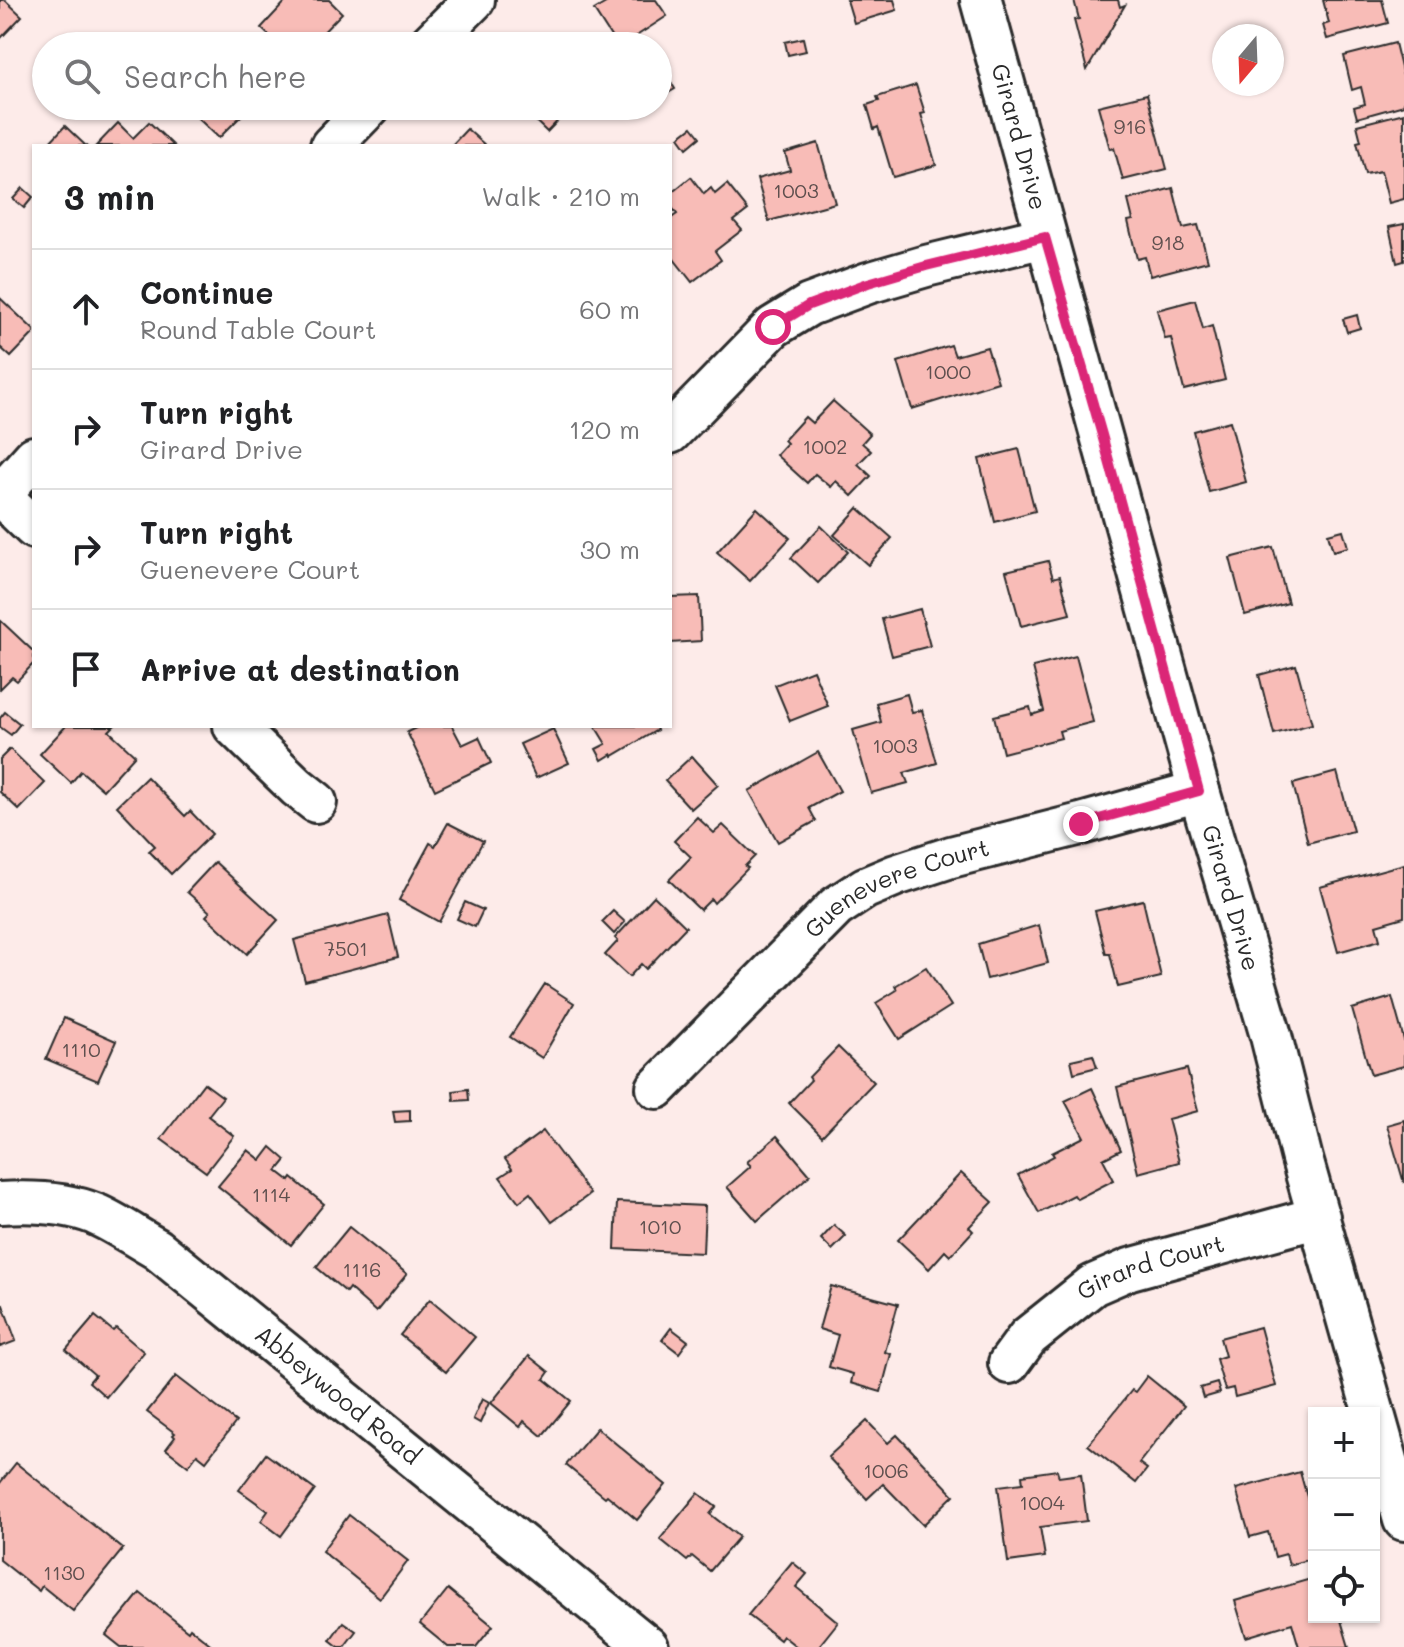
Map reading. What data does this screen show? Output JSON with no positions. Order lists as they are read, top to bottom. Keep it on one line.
{"streets":{"street":["Girard Drive","Guenevere Court","Girard Court","Abbeywood Road"]},"crossings":[["Girard Drive","Guenevere Court"],["Girard Drive","Girard Court"]],"house_numbers":["916","1003","918","1000","1002","1003","7501","1110","1114","1010","1116","1006","1004","1130"],"north":"bottom","page":{"search":"Search here","heading":["3 min","Walk · 210 m"],"list":[["Continue","Round Table Court","60 m"],["Turn right","Girard Drive","120 m"],["Turn right","Guenevere Court","30 m"],"Arrive at destination"],"map_buttons":["+","−"]}}
